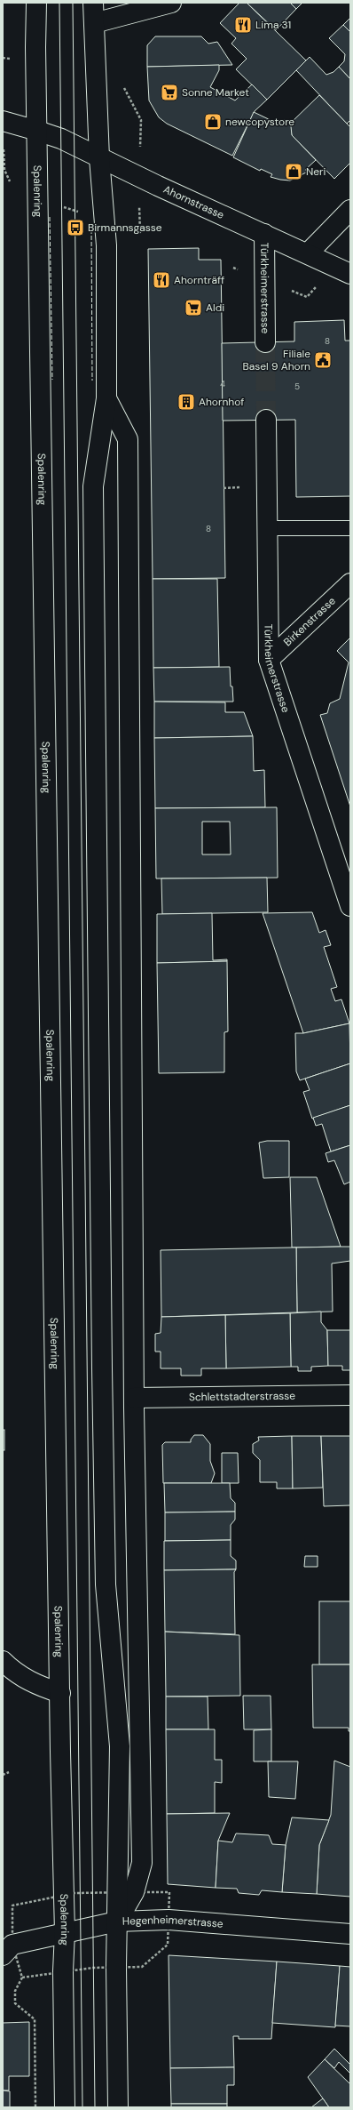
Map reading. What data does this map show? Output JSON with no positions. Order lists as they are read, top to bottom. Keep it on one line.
{"streets":{"main road":["Spalenring","Ahornstrasse","Türkheimerstrasse","Birkenstrasse","Schlettstadterstrasse","Hegenheimerstrasse"]},"crossings":[["Spalenring","Ahornstrasse"],["Spalenring","Hegenheimerstrasse"],["Ahornstrasse","Türkheimerstrasse"],["Türkheimerstrasse","Birkenstrasse"]],"places":{"restaurant":["Lima 31","Ahornträff"],"supermarket":["Sonne Market","Aldi"],"shop":["newcopystore","Neri"],"bus stop":["Birmannsgasse"],"public building":["Filiale Basel 9 Ahorn"],"building":["Ahornhof"]},"house_numbers":["8","4","5","8"]}
